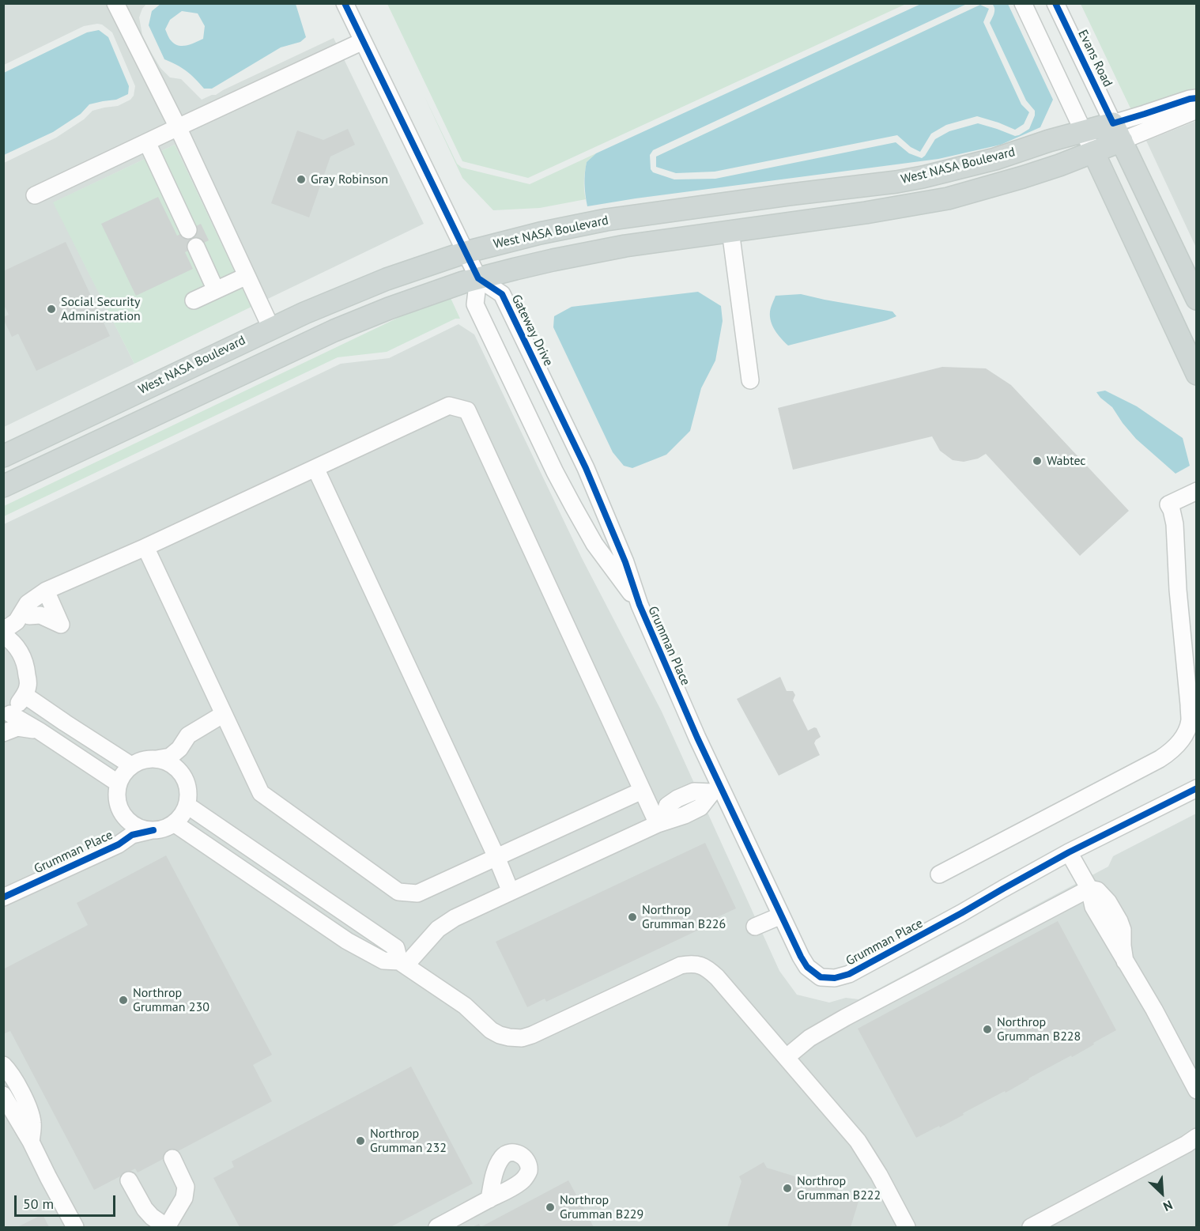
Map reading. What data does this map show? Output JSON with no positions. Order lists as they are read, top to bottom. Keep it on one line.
{"streets":{"main road":["West NASA Boulevard"],"street":["Evans Road","Gateway Drive","Grumman Place"]},"crossings":[["Evans Road","West NASA Boulevard"],["West NASA Boulevard","Gateway Drive"],["Gateway Drive","Grumman Place"]],"places":["Gray Robinson","Social Security Administration","Wabtec","Northrop Grumman B226","Northrop Grumman 230","Northrop Grumman B228","Northrop Grumman 232","Northrop Grumman B222","Northrop Grumman B229"],"scale_bar":"50 m","north":"bottom right"}
